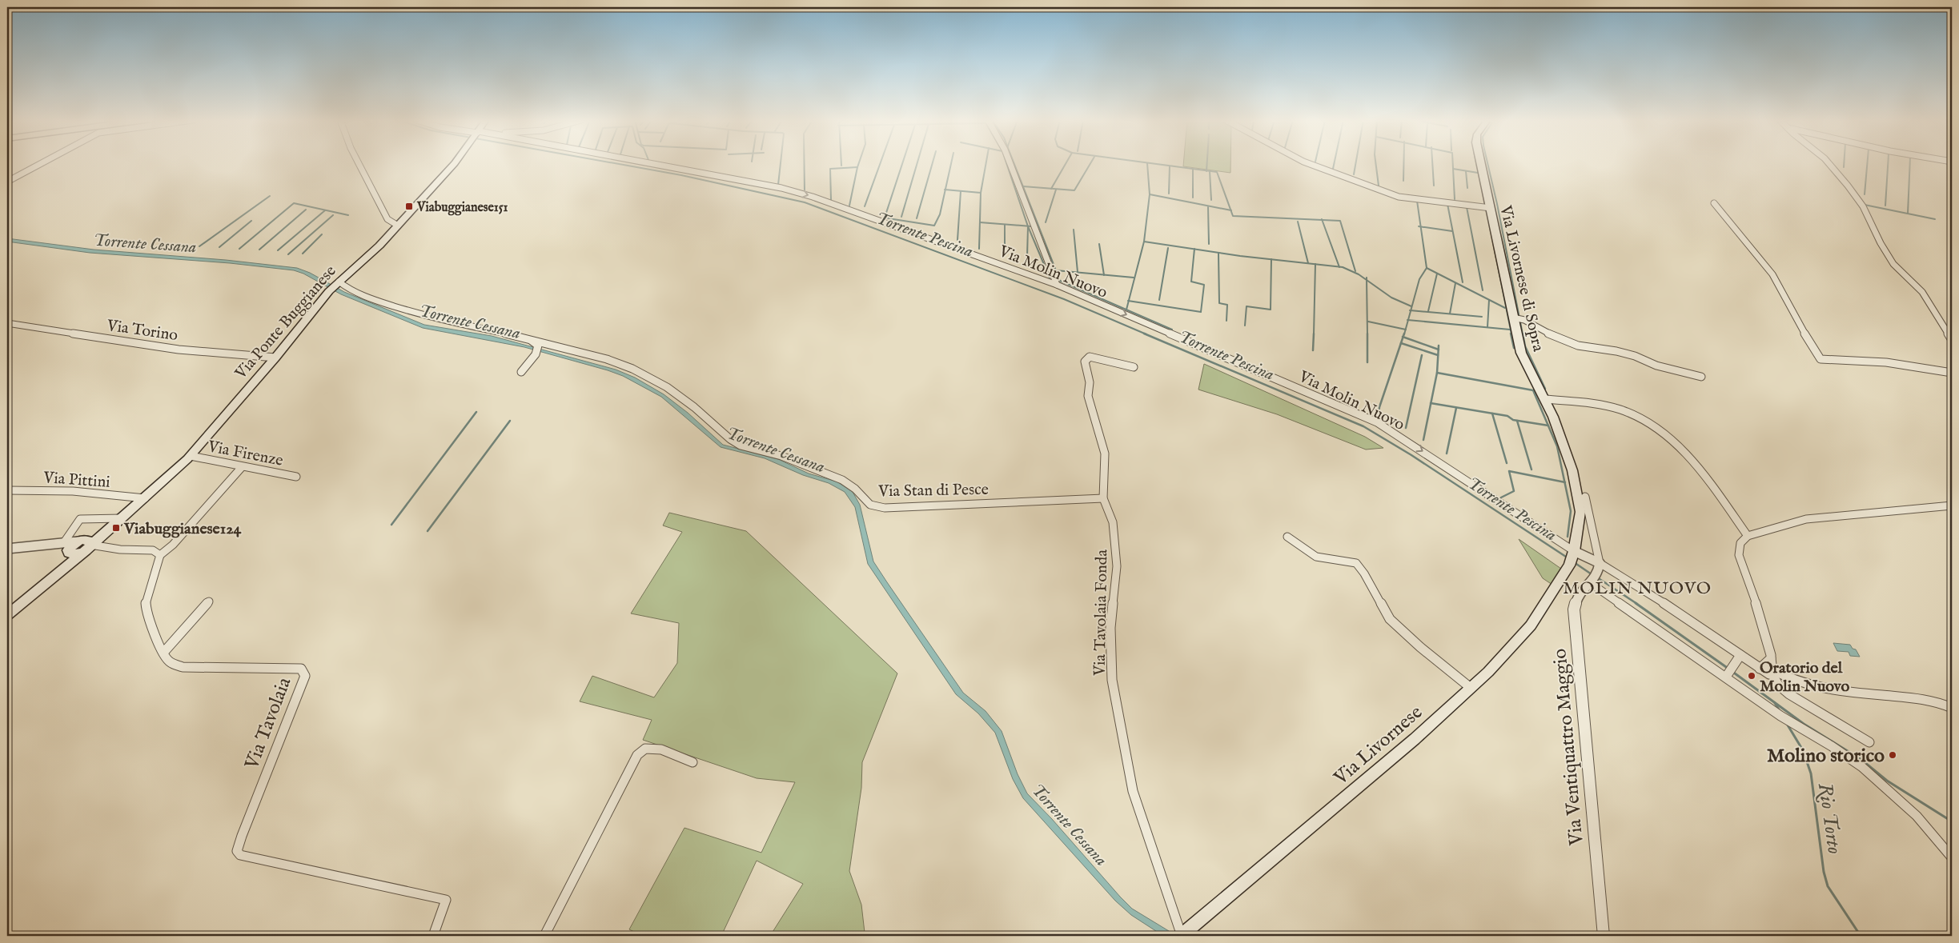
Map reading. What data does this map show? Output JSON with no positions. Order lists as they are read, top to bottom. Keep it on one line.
{"streets":{"main road":["Via Livornese di Sopra","Via Ponte Buggianese","Via Livornese"],"street":["Via Molin Nuovo","Via Torino","Via Firenze","Via Pittini","Via Stan di Pesce","Via Tavolaia Fonda","Via Tavolaia","Via Ventiquattro Maggio"]},"crossings":[["Via Molin Nuovo","Via Livornese di Sopra"],["Via Molin Nuovo","Via Livornese"],["Via Livornese di Sopra","Via Livornese"],["Via Ponte Buggianese","Via Torino"],["Via Ponte Buggianese","Via Firenze"],["Via Ponte Buggianese","Via Pittini"],["Via Ponte Buggianese","Via Stan di Pesce"],["Via Stan di Pesce","Via Tavolaia Fonda"],["Via Tavolaia Fonda","Via Livornese"]],"one_way":["Via Molin Nuovo"],"districts":["MOLIN NUOVO"],"water":["Torrente Pescina","Torrente Cessana","Rio Torto"],"places":{"transit":["Viabuggianese151","Viabuggianese124"],"other":["Oratorio del Molin Nuovo","Molino storico"]}}
